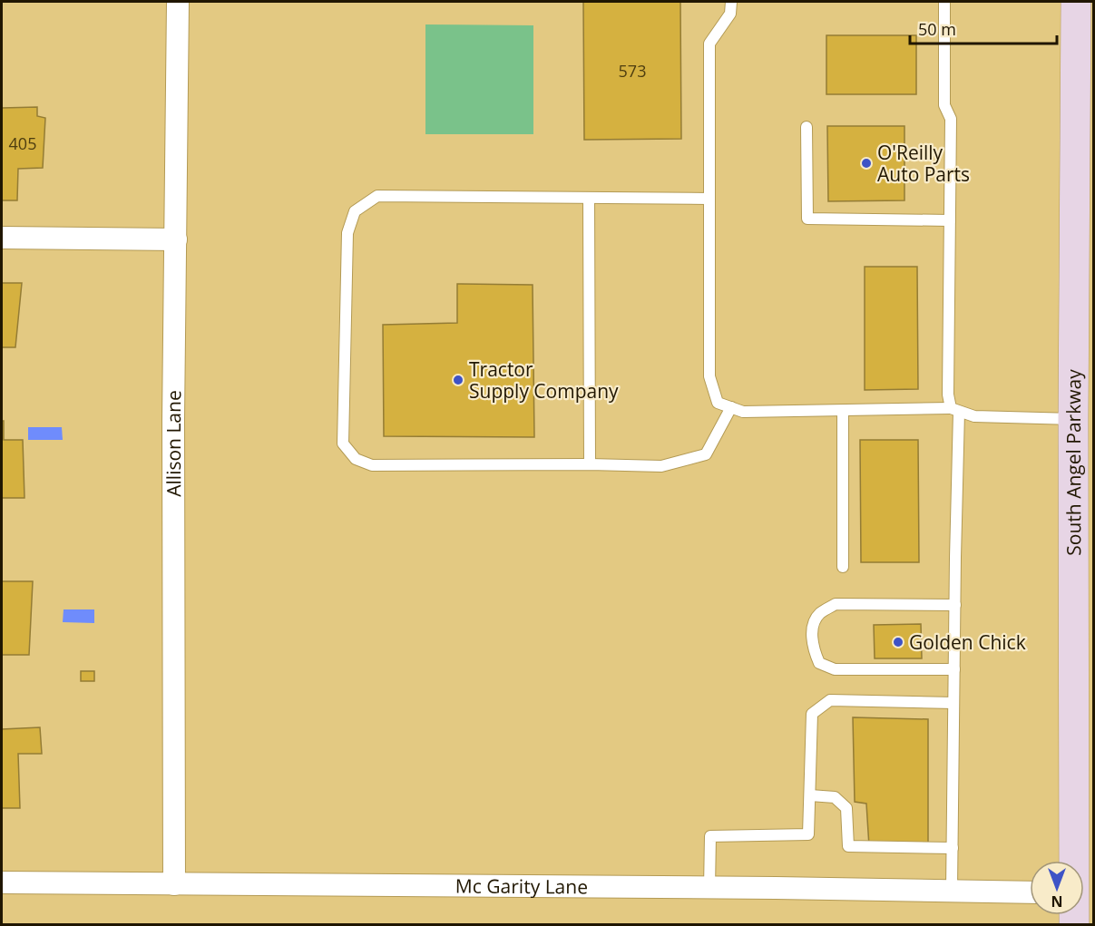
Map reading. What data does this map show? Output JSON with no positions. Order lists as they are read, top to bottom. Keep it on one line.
{"streets":{"main road":["South Angel Parkway"],"street":["Allison Lane","Mc Garity Lane"]},"crossings":[["Allison Lane","Mc Garity Lane"]],"places":["O'Reilly Auto Parts","Tractor Supply Company","Golden Chick"],"house_numbers":["573","405"],"scale_bar":"50 m","north":"bottom"}
